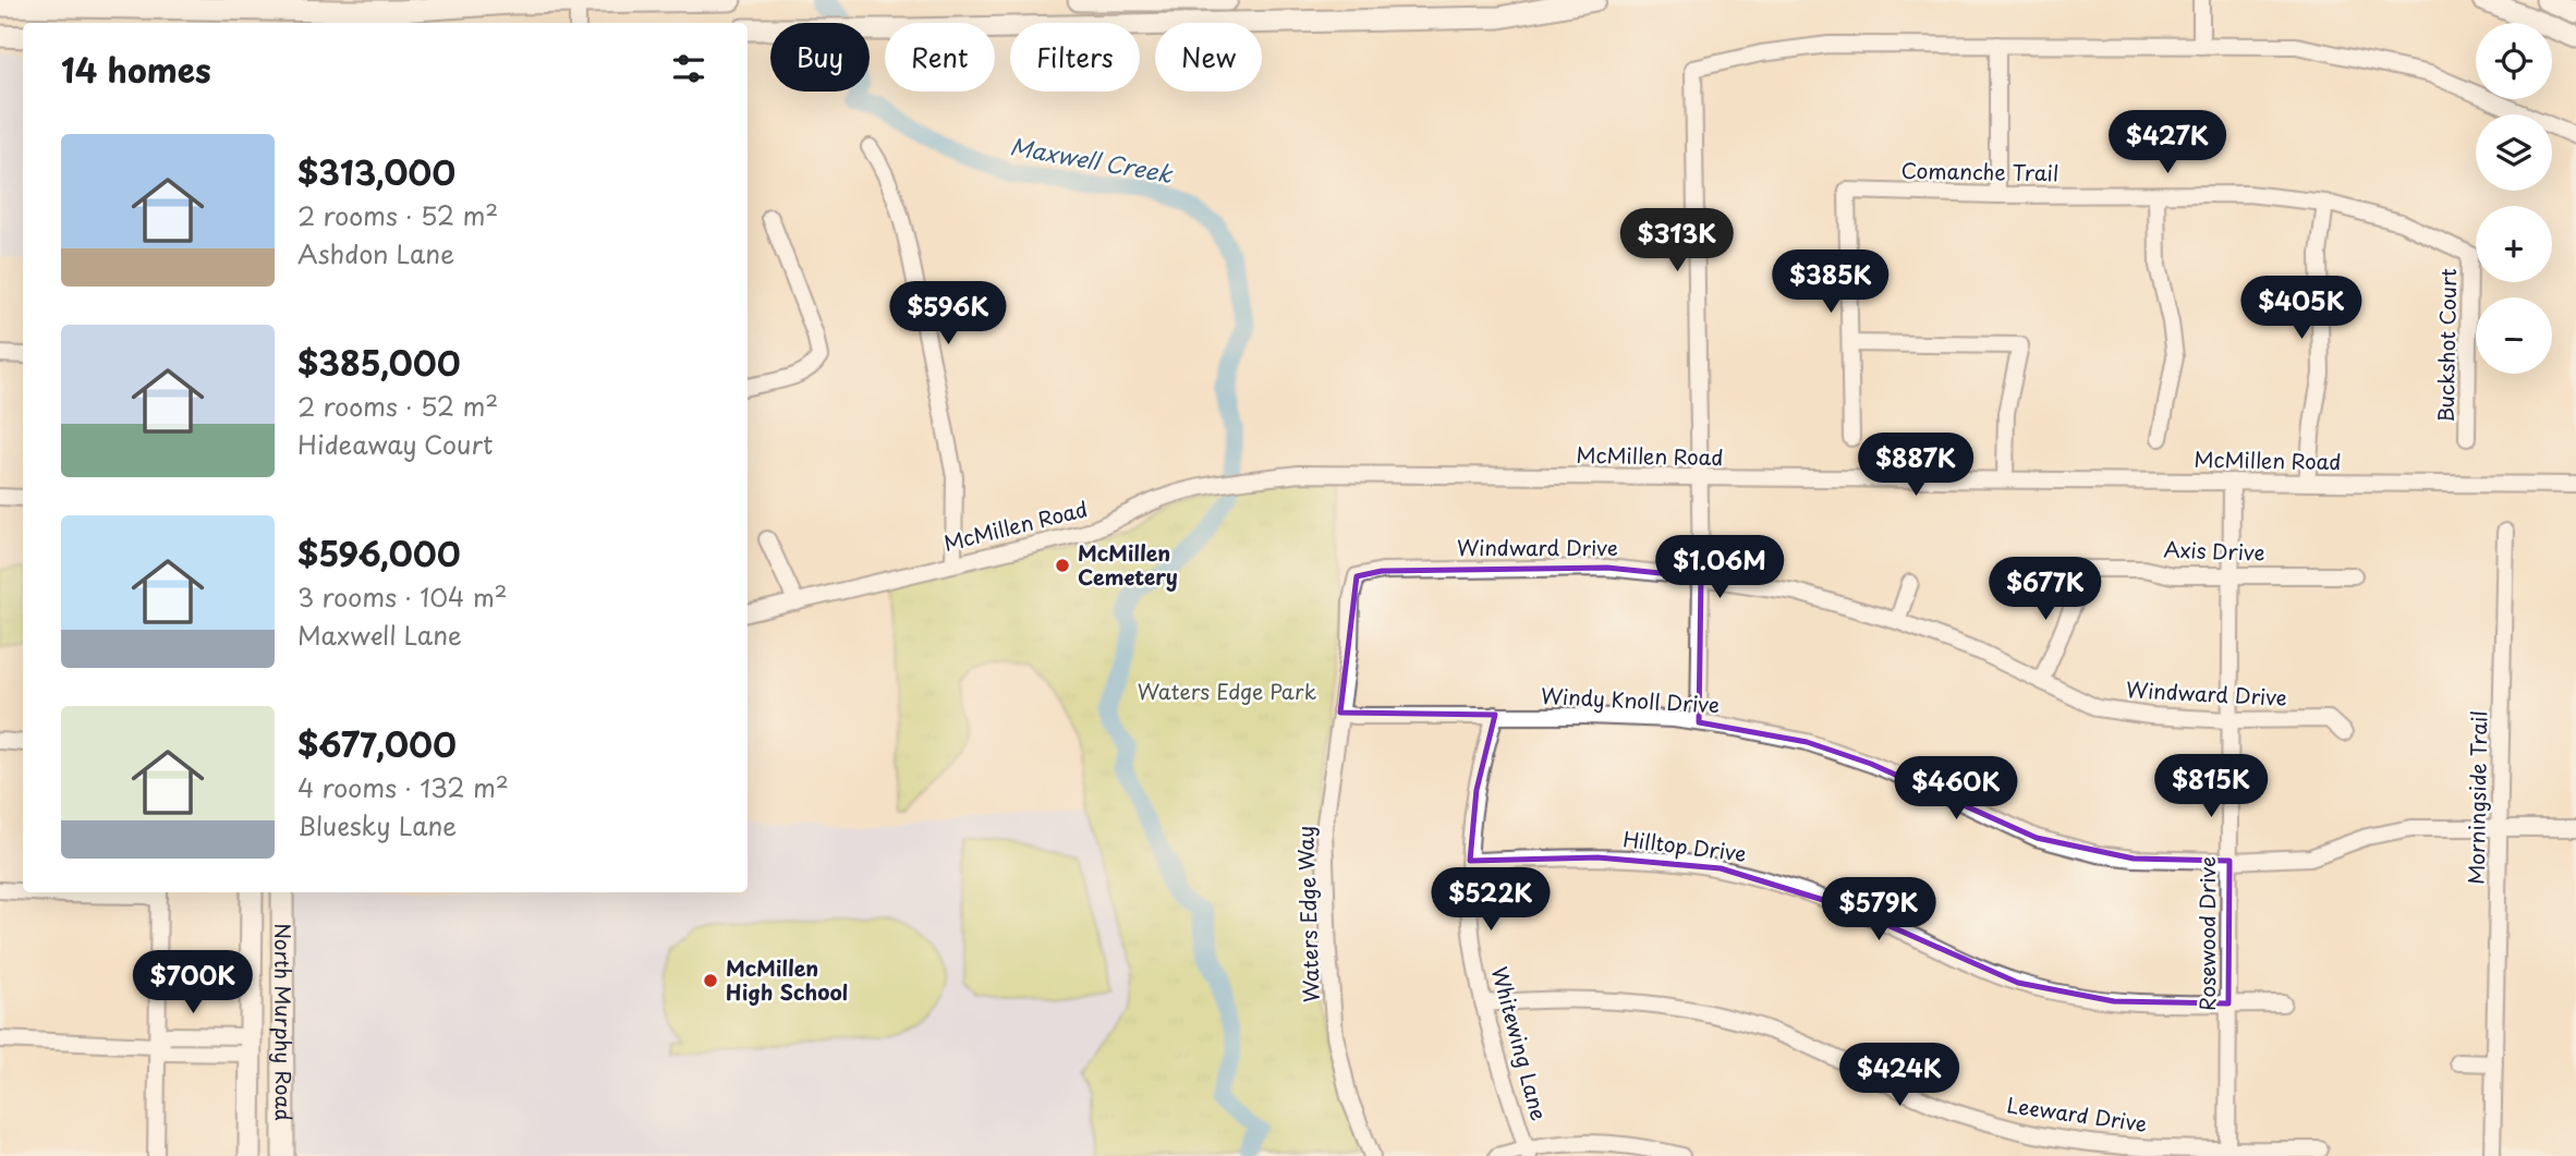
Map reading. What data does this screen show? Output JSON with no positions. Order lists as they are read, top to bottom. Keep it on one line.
{"streets":{"main road":["North Murphy Road"],"street":["Comanche Trail","Buckshot Court","McMillen Road","Windward Drive","Axis Drive","Windy Knoll Drive","Morningside Trail","Hilltop Drive","Waters Edge Way","Rosewood Drive","Whitewing Lane","Leeward Drive"]},"crossings":[["Comanche Trail","Buckshot Court"],["McMillen Road","Rosewood Drive"],["Windward Drive","Axis Drive"],["Windward Drive","Waters Edge Way"],["Windward Drive","Rosewood Drive"],["Axis Drive","Rosewood Drive"],["Windy Knoll Drive","Morningside Trail"],["Windy Knoll Drive","Waters Edge Way"],["Windy Knoll Drive","Rosewood Drive"],["Windy Knoll Drive","Whitewing Lane"],["Hilltop Drive","Rosewood Drive"],["Hilltop Drive","Whitewing Lane"],["Rosewood Drive","Leeward Drive"],["Whitewing Lane","Leeward Drive"]],"water":["Maxwell Creek"],"parks":["Waters Edge Park"],"places":["McMillen Cemetery","McMillen High School"],"page":{"map_buttons":["+","−"],"chip":["Buy","Rent","Filters","New"],"heading":"14 homes","price":["$427K","$313K","$385K","$405K","$596K","$887K","$1.06M","$677K","$815K","$460K","$522K","$579K","$700K","$424K"],"list":[{"name":"$313,000","note":"2 rooms · 52 m² · Ashdon Lane"},{"name":"$385,000","note":"2 rooms · 52 m² · Hideaway Court"},{"name":"$596,000","note":"3 rooms · 104 m² · Maxwell Lane"},{"name":"$677,000","note":"4 rooms · 132 m² · Bluesky Lane"}]}}
